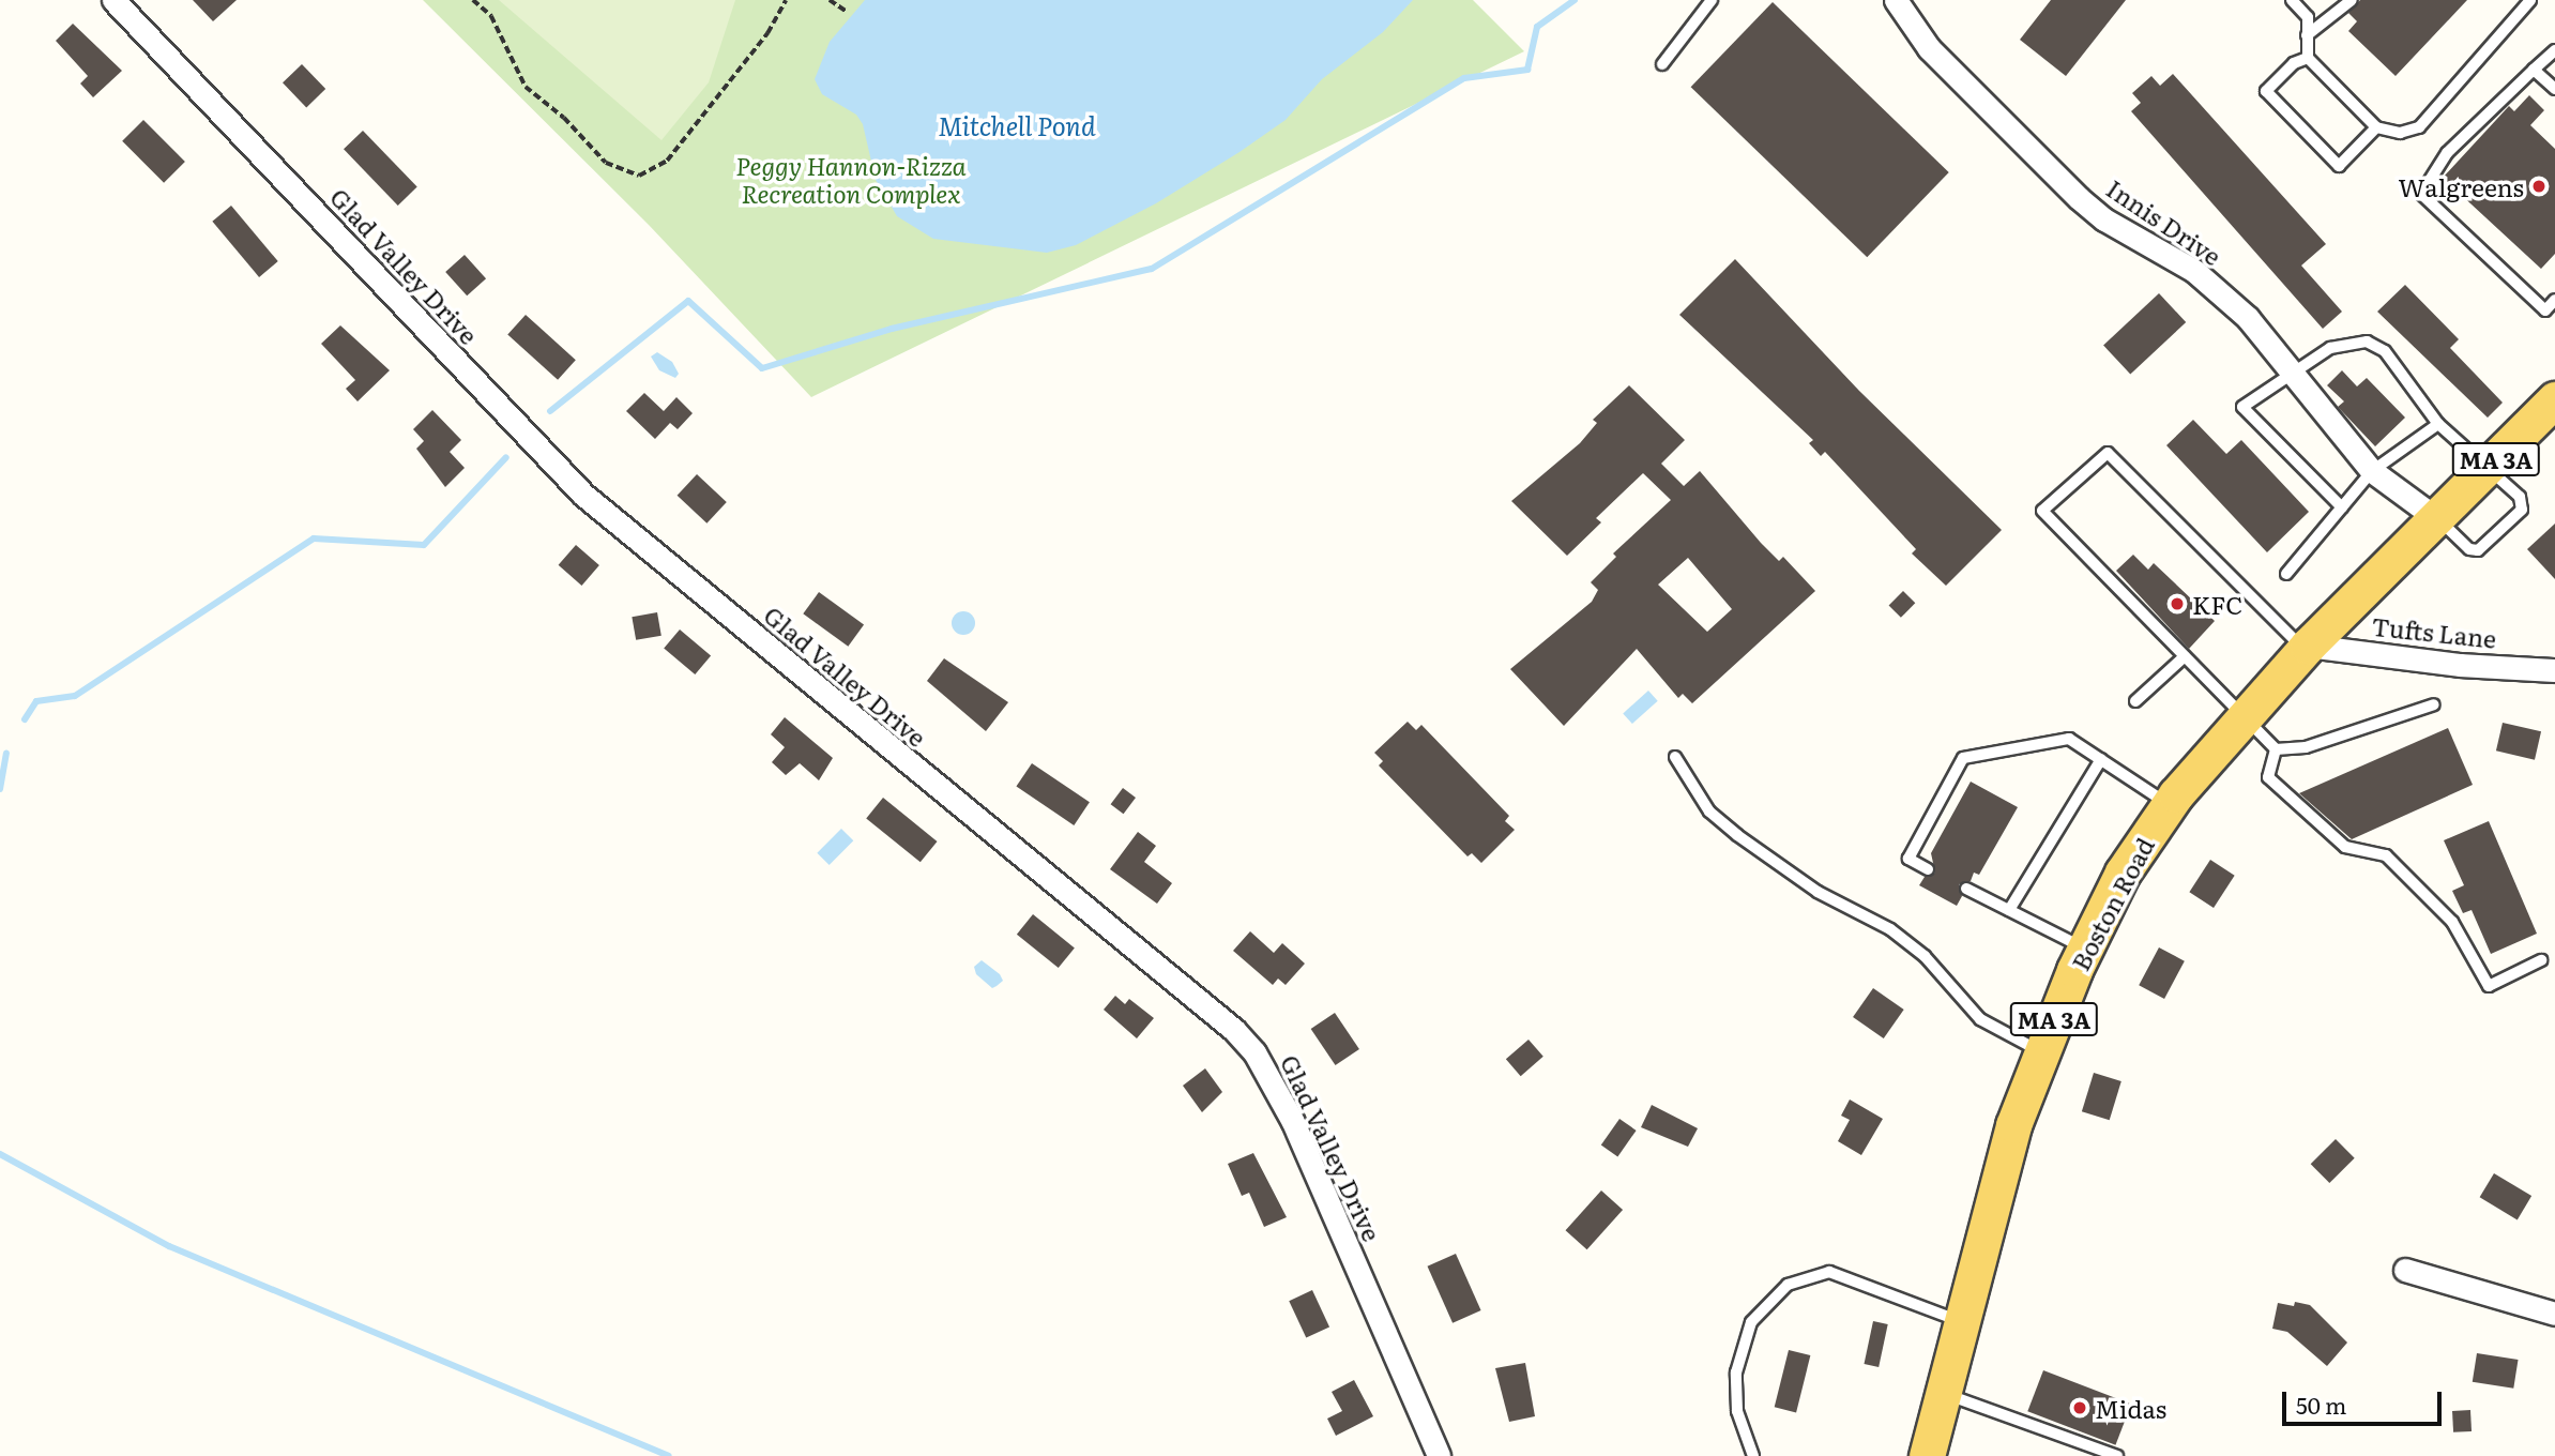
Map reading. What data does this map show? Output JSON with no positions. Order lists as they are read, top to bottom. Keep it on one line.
{"streets":{"main road":["MA 3A","Boston Road"],"street":["Innis Drive","Glad Valley Drive","Tufts Lane"]},"crossings":[["Innis Drive","Boston Road"],["Tufts Lane","Boston Road"]],"water":["Mitchell Pond"],"parks":["Peggy Hannon-Rizza Recreation Complex"],"places":["Walgreens","KFC","Midas"],"scale_bar":"50 m"}
